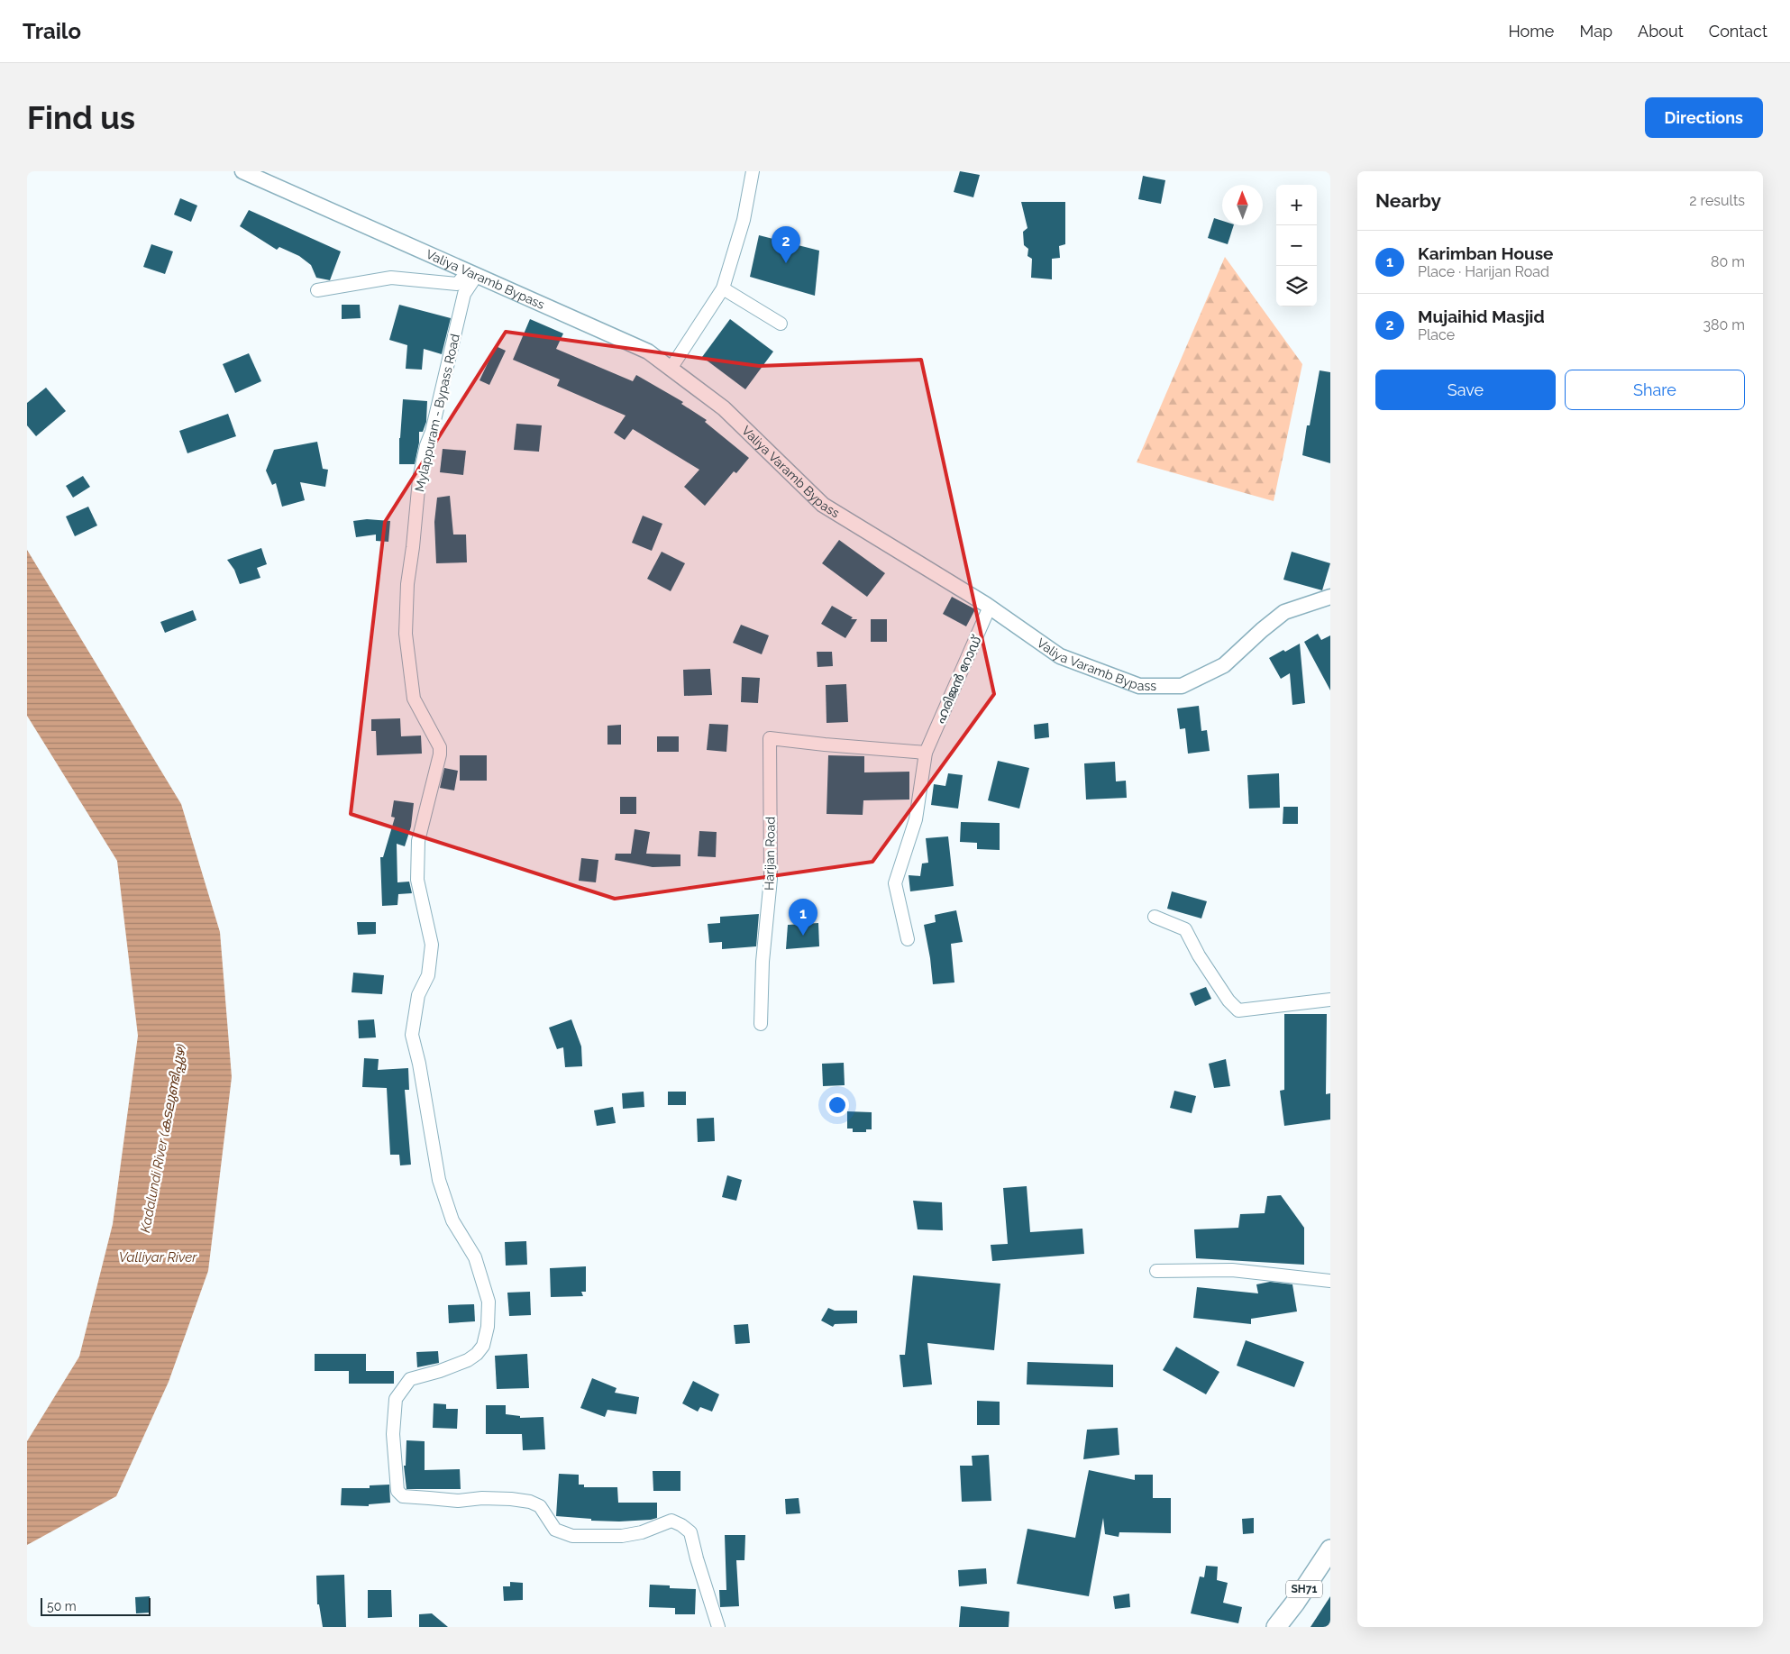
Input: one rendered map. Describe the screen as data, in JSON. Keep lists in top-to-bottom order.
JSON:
{
  "streets": {
    "main road": ["SH71"],
    "street": [
      "Valiya Varamb Bypass",
      "Mylappuram - Bypass Road",
      "ഹരിജൻ റോഡ്",
      "Harijan Road"
    ]
  },
  "crossings": [
    ["Valiya Varamb Bypass", "Mylappuram - Bypass Road"],
    ["Valiya Varamb Bypass", "ഹരിജൻ റോഡ്"],
    ["ഹരിജൻ റോഡ്", "Harijan Road"]
  ],
  "water": ["Kadalundi River (കടലുണ്ടിപ്പുഴ)", "Valliyar River"],
  "scale_bar": "50 m",
  "north": "top",
  "page": {
    "header": "Trailo",
    "nav": [
      "Home",
      "Map",
      "About",
      "Contact"
    ],
    "buttons": [
      "Directions",
      ["Save", "Share"]
    ],
    "title": "Find us",
    "heading": ["Nearby", "2 results"],
    "map_buttons": ["+", "−"],
    "pins": ["2", "1"],
    "list": [
      {
        "mark": "1",
        "name": "Karimban House",
        "note": "Place · Harijan Road",
        "value": "80 m"
      },
      {
        "mark": "2",
        "name": "Mujaihid Masjid",
        "note": "Place",
        "value": "380 m"
      }
    ],
    "scale": "50 m"
  }
}
